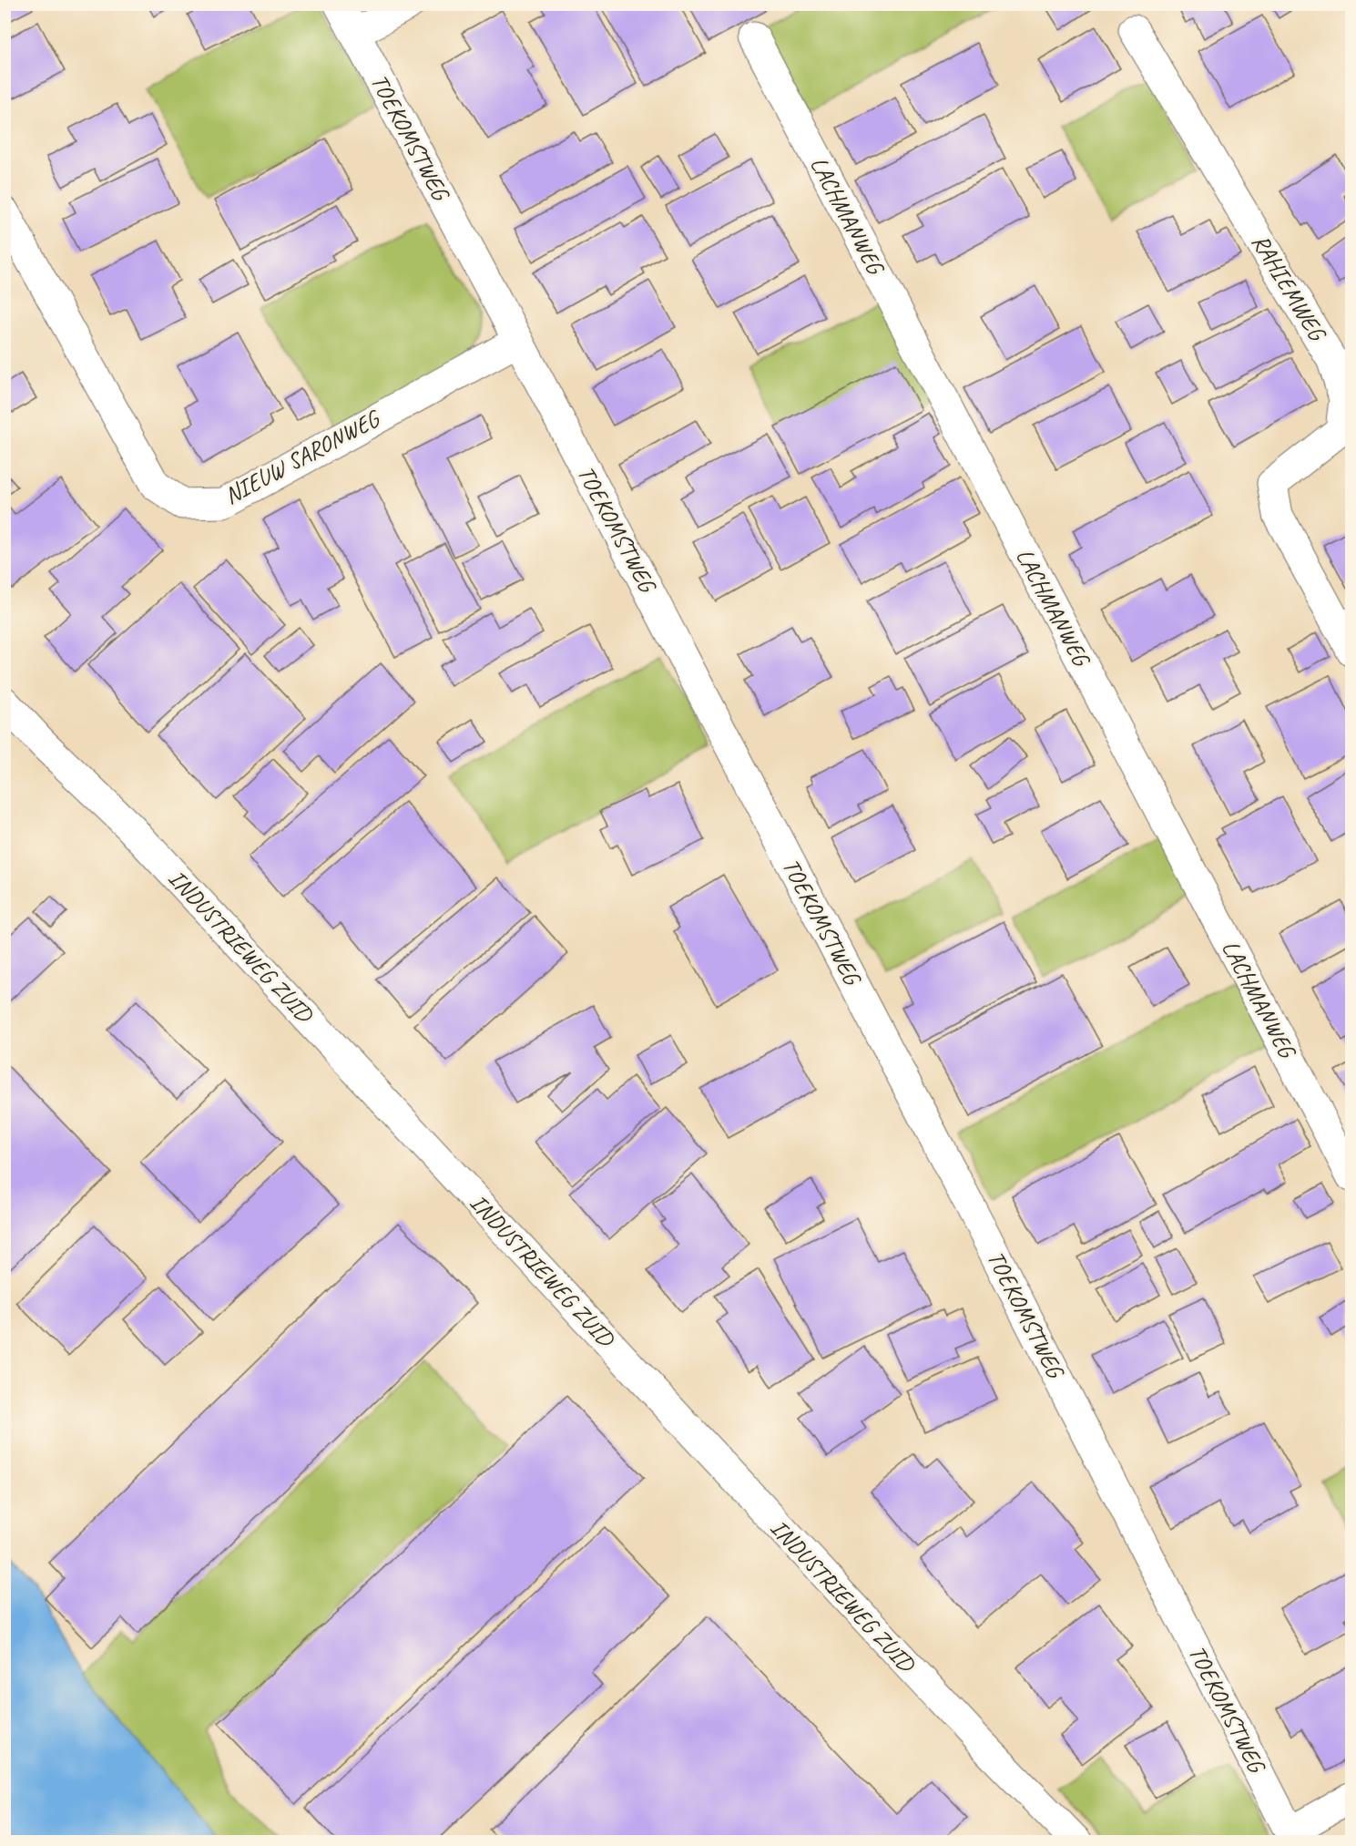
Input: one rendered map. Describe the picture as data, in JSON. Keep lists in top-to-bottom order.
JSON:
{
  "streets": {
    "street": [
      "TOEKOMSTWEG",
      "LACHMANWEG",
      "RAHIEMWEG",
      "NIEUW SARONWEG",
      "INDUSTRIEWEG ZUID"
    ]
  },
  "crossings": [
    ["TOEKOMSTWEG", "NIEUW SARONWEG"]
  ]
}
